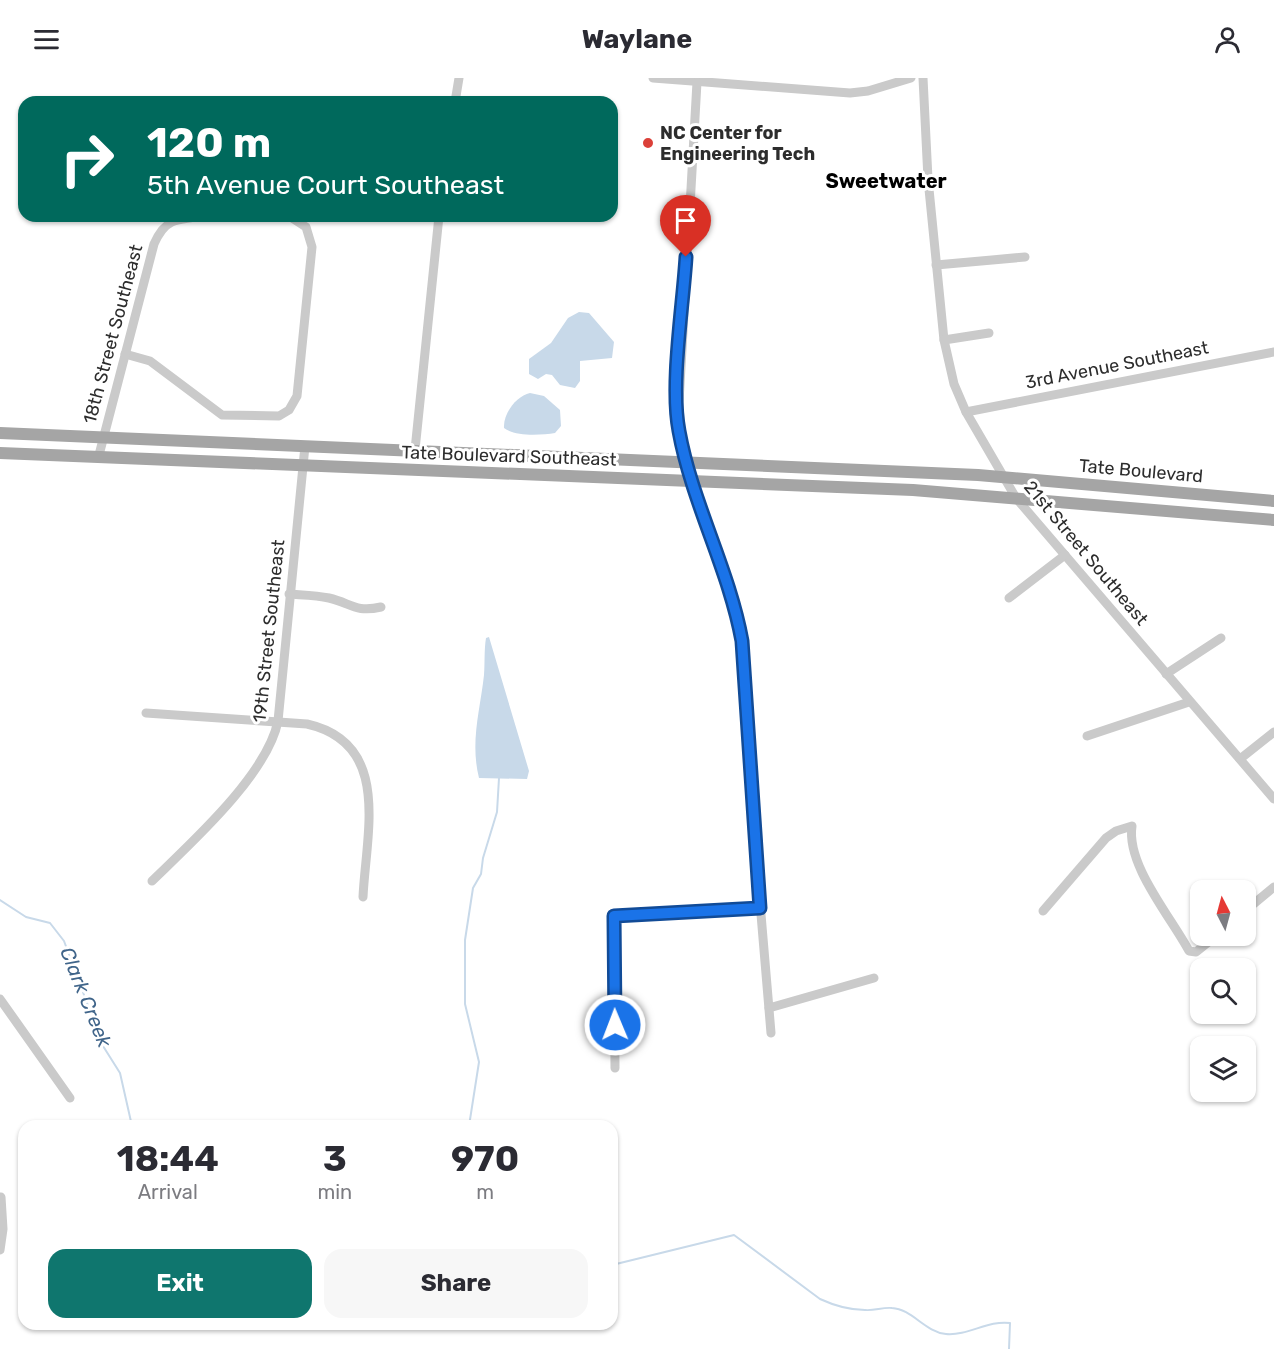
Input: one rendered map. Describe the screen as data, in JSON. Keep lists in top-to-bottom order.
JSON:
{
  "streets": {
    "main road": ["Tate Boulevard Southeast", "Tate Boulevard"],
    "street": [
      "18th Street Southeast",
      "3rd Avenue Southeast",
      "21st Street Southeast",
      "19th Street Southeast"
    ]
  },
  "crossings": [
    ["18th Street Southeast", "Tate Boulevard Southeast"],
    ["3rd Avenue Southeast", "21st Street Southeast"],
    ["Tate Boulevard Southeast", "Tate Boulevard"],
    ["Tate Boulevard Southeast", "21st Street Southeast"],
    ["Tate Boulevard Southeast", "19th Street Southeast"],
    ["Tate Boulevard", "21st Street Southeast"]
  ],
  "districts": ["Sweetwater"],
  "water": ["Clark Creek"],
  "places": ["NC Center for Engineering Tech"],
  "north": "top",
  "page": {
    "header": "Waylane",
    "turn": ["120 m", "5th Avenue Court Southeast"],
    "eta": [
      "18:44",
      "Arrival",
      "3",
      "min",
      "970",
      "m"
    ],
    "buttons": ["Exit", "Share"]
  }
}
